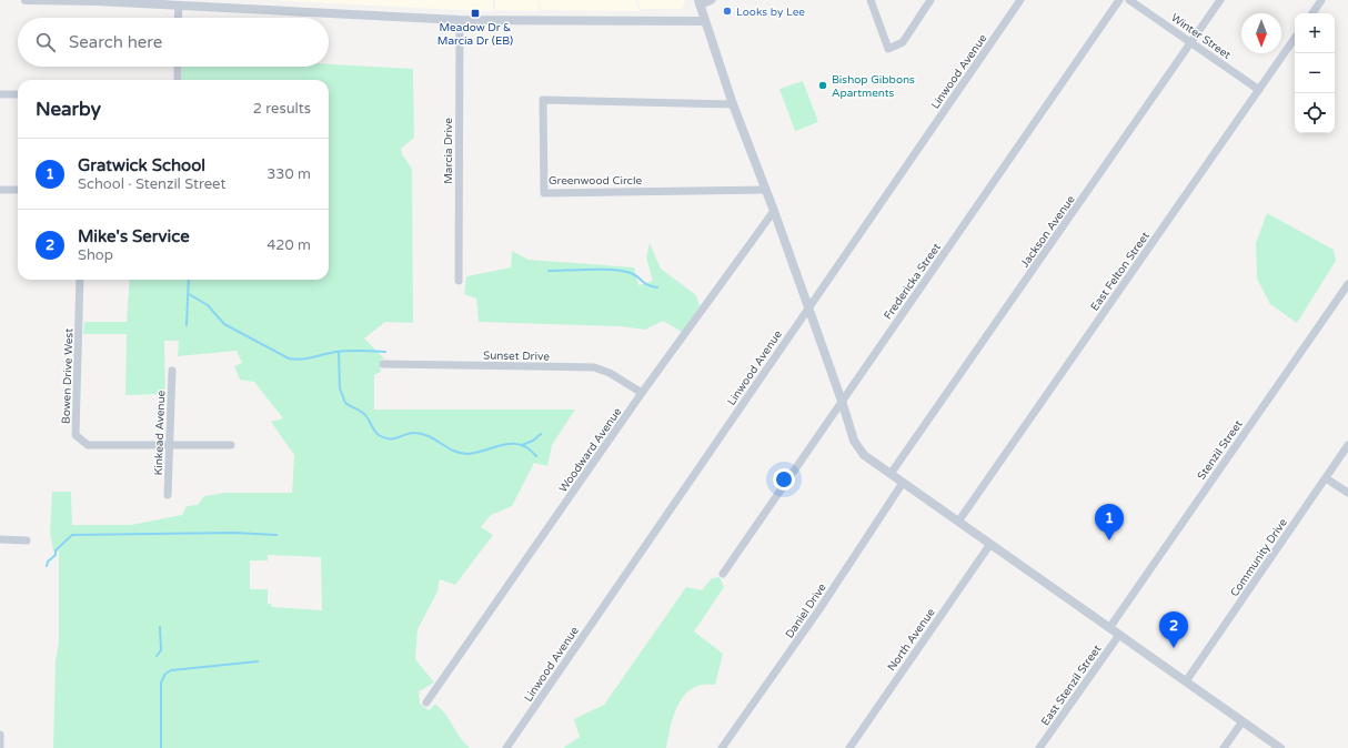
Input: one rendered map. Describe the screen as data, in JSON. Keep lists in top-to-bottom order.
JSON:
{
  "streets": {
    "street": [
      "Winter Street",
      "Linwood Avenue",
      "Marcia Drive",
      "Greenwood Circle",
      "Jackson Avenue",
      "East Felton Street",
      "Fredericka Street",
      "Sunset Drive",
      "Bowen Drive West",
      "Kinkead Avenue",
      "Woodward Avenue",
      "Stenzil Street",
      "Community Drive",
      "Daniel Drive",
      "North Avenue",
      "East Stenzil Street"
    ]
  },
  "crossings": [
    ["Winter Street", "Jackson Avenue"],
    ["Winter Street", "East Felton Street"],
    ["Sunset Drive", "Woodward Avenue"],
    ["Bowen Drive West", "Kinkead Avenue"]
  ],
  "places": {
    "other": ["Looks by Lee", "Bishop Gibbons Apartments"],
    "transit": ["Meadow Dr & Marcia Dr (EB)"]
  },
  "north": "bottom",
  "page": {
    "map_buttons": ["+", "−"],
    "search": "Search here",
    "heading": ["Nearby", "2 results"],
    "list": [
      {
        "mark": "1",
        "name": "Gratwick School",
        "note": "School · Stenzil Street",
        "value": "330 m"
      },
      {
        "mark": "2",
        "name": "Mike's Service",
        "note": "Shop",
        "value": "420 m"
      }
    ],
    "pins": ["1", "2"]
  }
}
